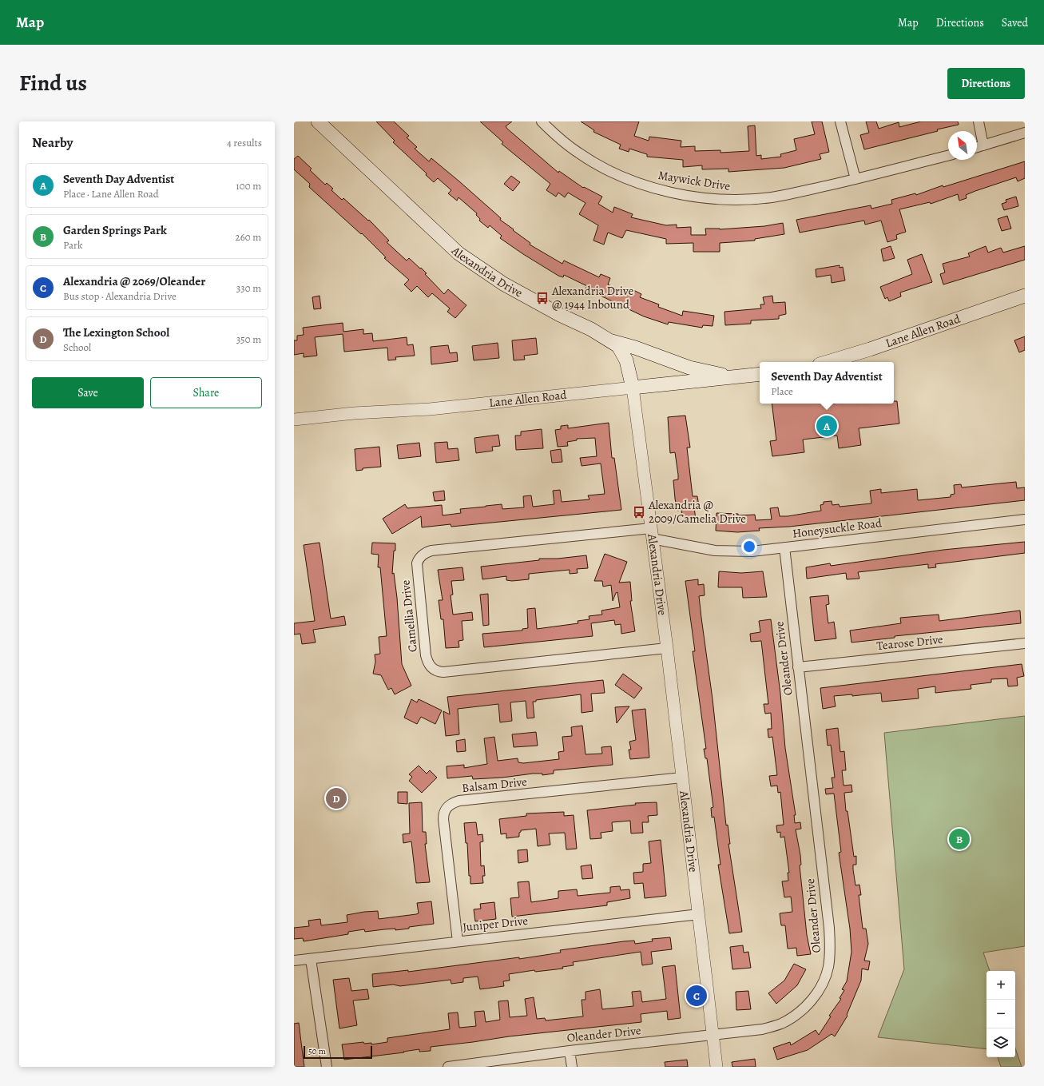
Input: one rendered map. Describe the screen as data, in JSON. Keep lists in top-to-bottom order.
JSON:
{
  "streets": {
    "main road": ["Alexandria Drive", "Lane Allen Road"],
    "street": [
      "Maywick Drive",
      "Honeysuckle Road",
      "Camellia Drive",
      "Tearose Drive",
      "Oleander Drive",
      "Balsam Drive",
      "Juniper Drive"
    ]
  },
  "crossings": [
    ["Alexandria Drive", "Lane Allen Road"],
    ["Alexandria Drive", "Honeysuckle Road"],
    ["Alexandria Drive", "Camellia Drive"],
    ["Alexandria Drive", "Oleander Drive"],
    ["Alexandria Drive", "Balsam Drive"],
    ["Alexandria Drive", "Juniper Drive"],
    ["Honeysuckle Road", "Camellia Drive"],
    ["Honeysuckle Road", "Oleander Drive"],
    ["Tearose Drive", "Oleander Drive"],
    ["Balsam Drive", "Juniper Drive"]
  ],
  "places": {
    "bus stop": ["Alexandria Drive @ 1944 Inbound", "Alexandria @ 2009/Camelia Drive"]
  },
  "scale_bar": "50 m",
  "north": "top left",
  "page": {
    "header": "Map",
    "nav": ["Map", "Directions", "Saved"],
    "title": "Find us",
    "buttons": [
      "Directions",
      ["Save", "Share"]
    ],
    "heading": ["Nearby", "4 results"],
    "list": [
      {
        "mark": "A",
        "name": "Seventh Day Adventist",
        "note": "Place · Lane Allen Road",
        "value": "100 m"
      },
      {
        "mark": "B",
        "name": "Garden Springs Park",
        "note": "Park",
        "value": "260 m"
      },
      {
        "mark": "C",
        "name": "Alexandria @ 2069/Oleander",
        "note": "Bus stop · Alexandria Drive",
        "value": "330 m"
      },
      {
        "mark": "D",
        "name": "The Lexington School",
        "note": "School",
        "value": "350 m"
      }
    ],
    "popup": ["Seventh Day Adventist", "Place"],
    "pins": [
      "A",
      "D",
      "B",
      "C"
    ],
    "map_buttons": ["+", "−"],
    "scale": "50 m"
  }
}
